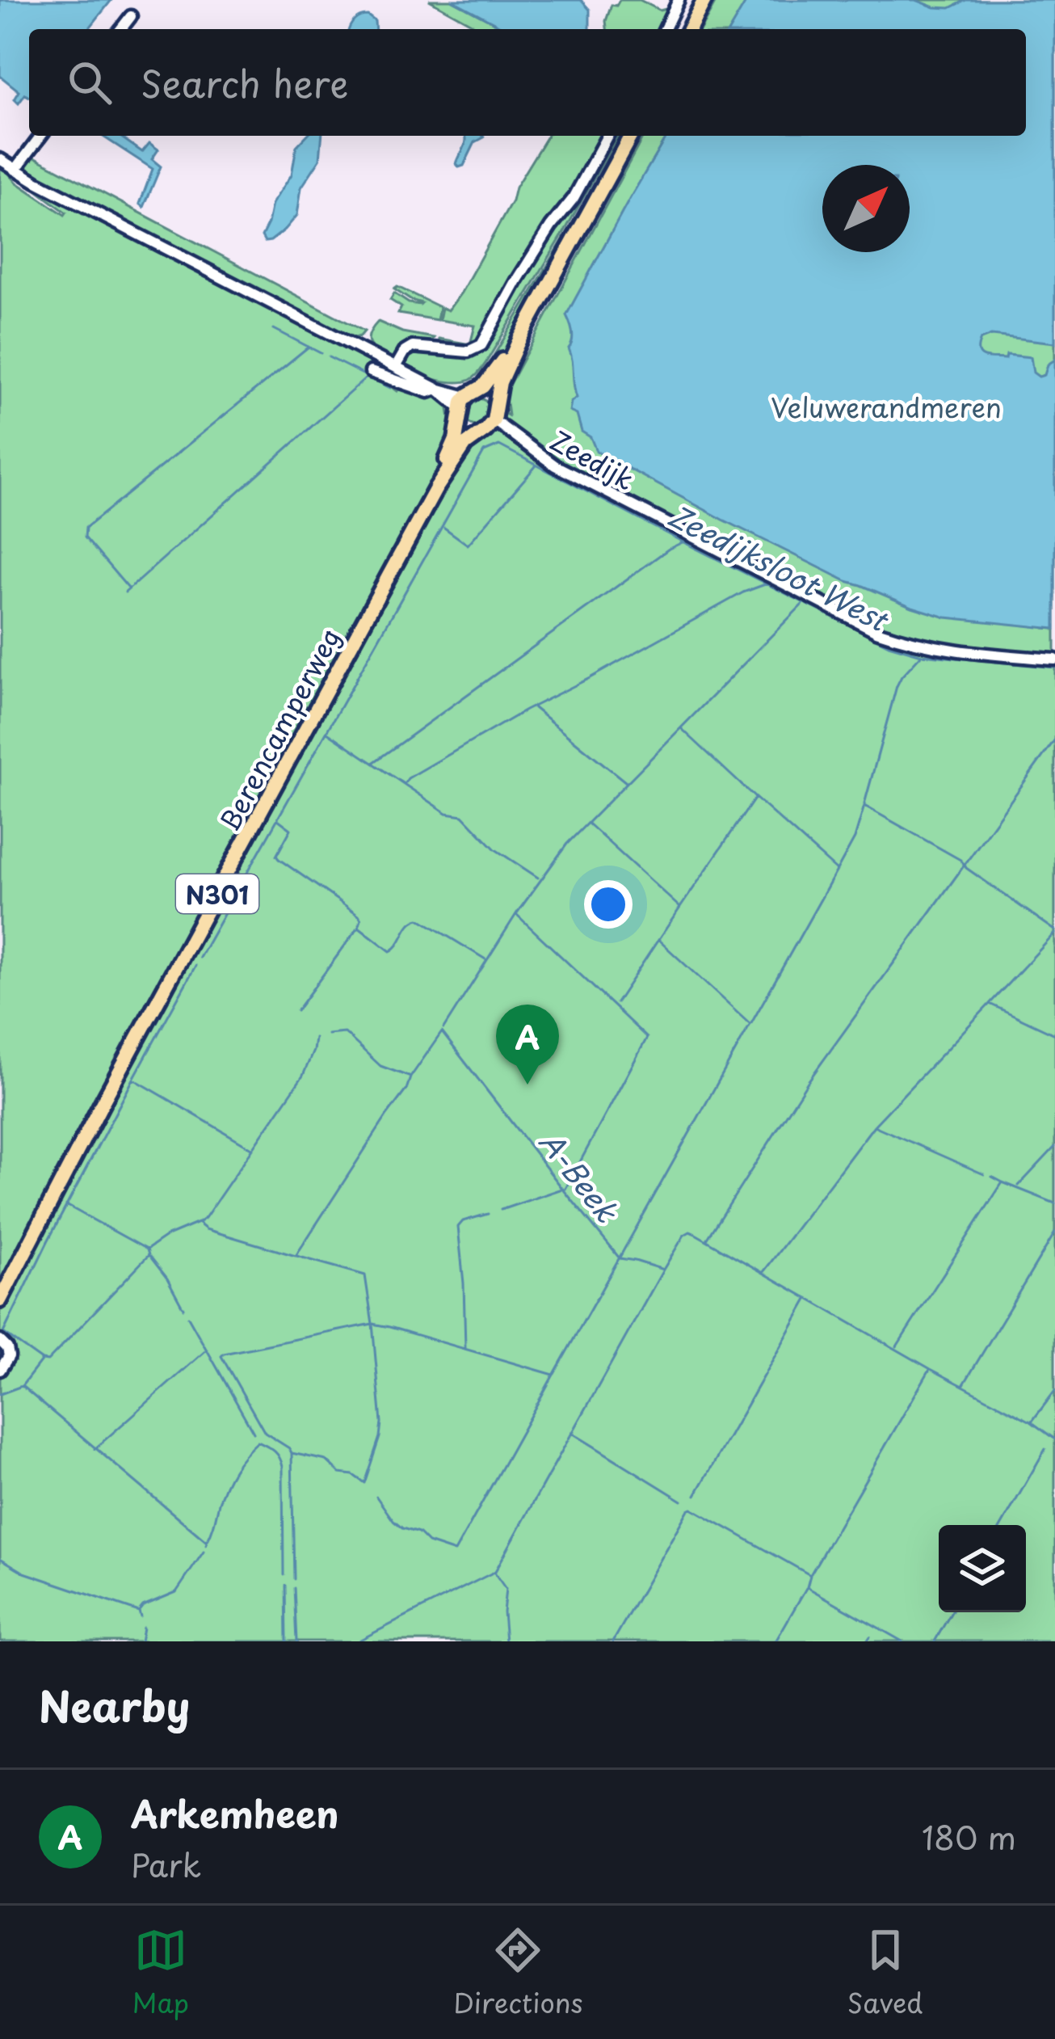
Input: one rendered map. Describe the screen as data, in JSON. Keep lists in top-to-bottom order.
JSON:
{
  "streets": {
    "main road": ["Berencamperweg", "N301"],
    "street": ["Zeedijk"]
  },
  "crossings": [
    ["Zeedijk", "Berencamperweg"]
  ],
  "water": ["Zeedijksloot West", "A-Beek"],
  "parks": ["Veluwerandmeren"],
  "north": "top right",
  "page": {
    "search": "Search here",
    "pins": "A",
    "heading": "Nearby",
    "list": [
      {
        "mark": "A",
        "name": "Arkemheen",
        "note": "Park",
        "value": "180 m"
      }
    ],
    "nav": ["Map", "Directions", "Saved"]
  }
}
